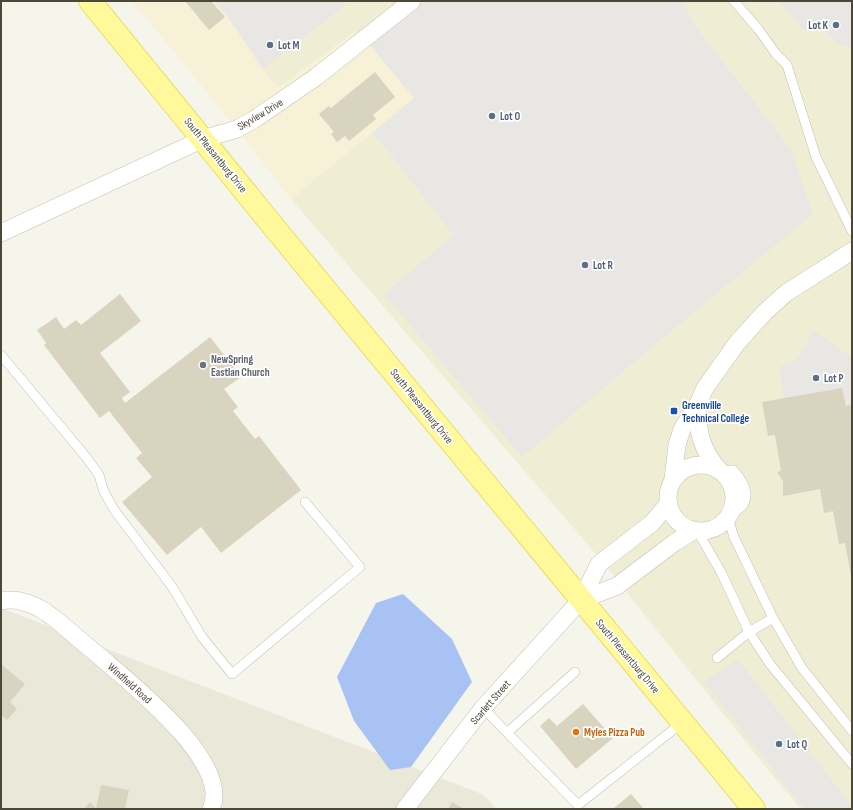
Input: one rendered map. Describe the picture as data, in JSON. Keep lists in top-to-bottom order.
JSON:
{
  "streets": {
    "main road": ["South Pleasantburg Drive"],
    "street": ["Skyview Drive", "Windfield Road", "Scarlett Street"]
  },
  "crossings": [
    ["Skyview Drive", "South Pleasantburg Drive"],
    ["South Pleasantburg Drive", "Scarlett Street"]
  ],
  "places": {
    "other": [
      "Lot K",
      "Lot M",
      "Lot O",
      "Lot R",
      "NewSpring Eastlan Church",
      "Lot P",
      "Myles Pizza Pub",
      "Lot Q"
    ],
    "transit": ["Greenville Technical College"]
  }
}
